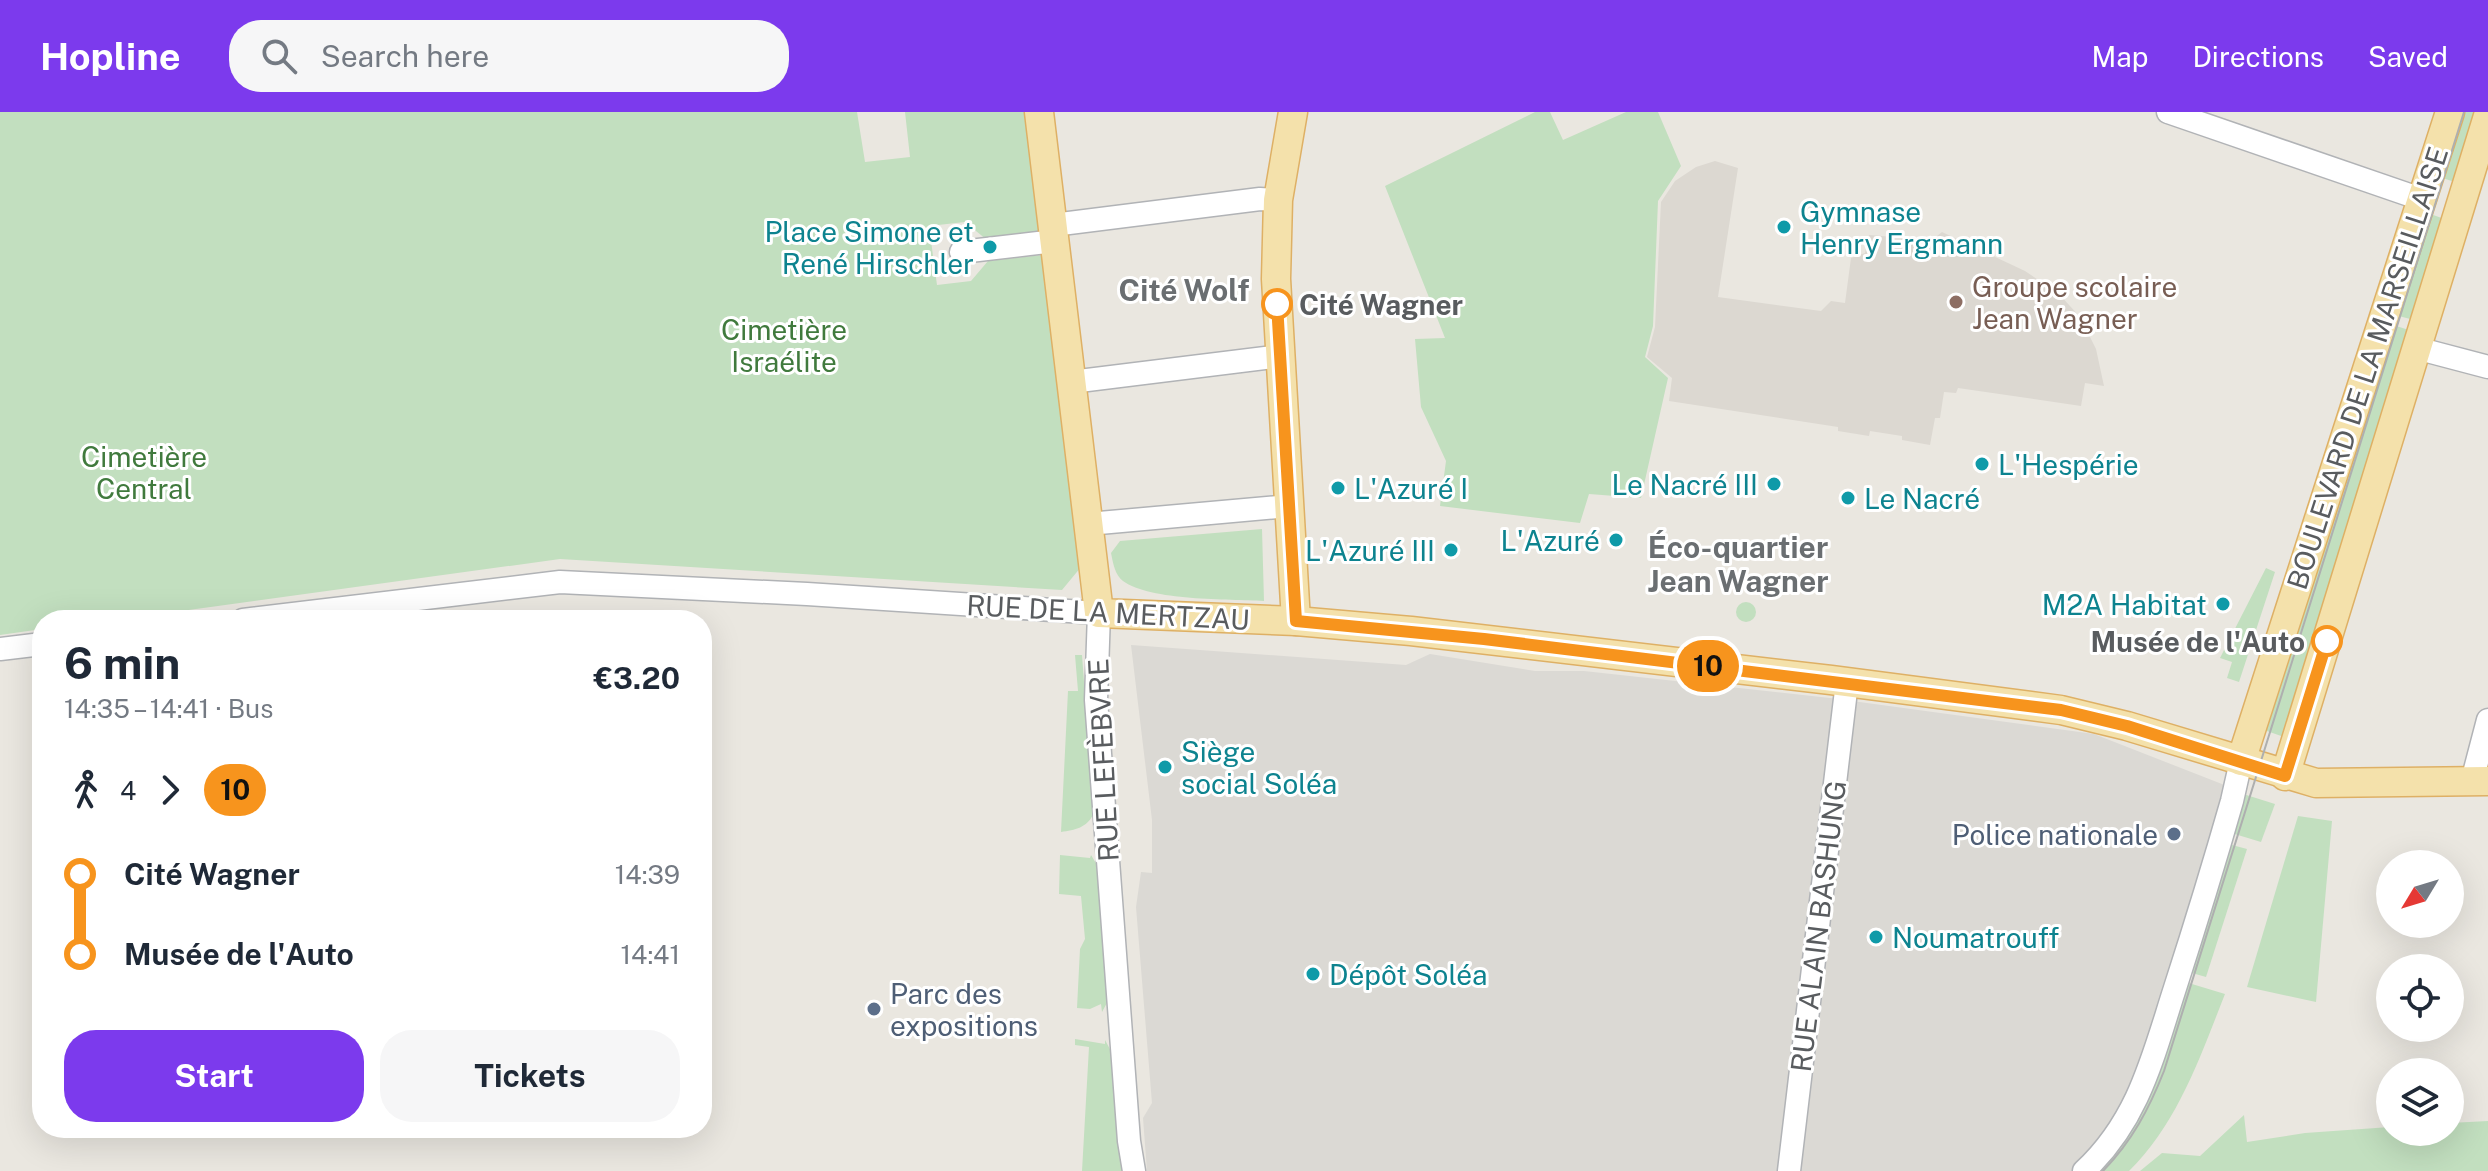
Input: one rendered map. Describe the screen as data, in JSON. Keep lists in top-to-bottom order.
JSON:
{
  "streets": {
    "main road": ["BOULEVARD DE LA MARSEILLAISE", "RUE DE LA MERTZAU", "RUE LEFÈBVRE"],
    "street": ["RUE ALAIN BASHUNG"]
  },
  "crossings": [
    ["BOULEVARD DE LA MARSEILLAISE", "RUE DE LA MERTZAU"],
    ["RUE DE LA MERTZAU", "RUE LEFÈBVRE"],
    ["RUE DE LA MERTZAU", "RUE ALAIN BASHUNG"]
  ],
  "districts": ["Cité Wolf", "Éco-quartier Jean Wagner"],
  "parks": ["Cimetière Israélite", "Cimetière Central"],
  "places": [
    "Gymnase Henry Ergmann",
    "Place Simone et René Hirschler",
    "Groupe scolaire Jean Wagner",
    "Cité Wagner",
    "L'Hespérie",
    "Le Nacré III",
    "L'Azuré I",
    "Le Nacré",
    "L'Azuré",
    "L'Azuré III",
    "M2A Habitat",
    "Musée de l'Auto",
    "Siège social Soléa",
    "Police nationale",
    "Noumatrouff",
    "Dépôt Soléa",
    "Parc des expositions"
  ],
  "lines": ["bus line 10"],
  "north": "bottom left",
  "page": {
    "header": "Hopline",
    "search": "Search here",
    "nav": ["Map", "Directions", "Saved"],
    "on_map": "10",
    "heading": ["6 min", "14:35 – 14:41 · Bus", "€3.20"],
    "legs": ["4", "10"],
    "list": [
      {
        "name": "Cité Wagner",
        "value": "14:39"
      },
      {
        "name": "Musée de l'Auto",
        "value": "14:41"
      }
    ],
    "buttons": ["Start", "Tickets"]
  }
}
